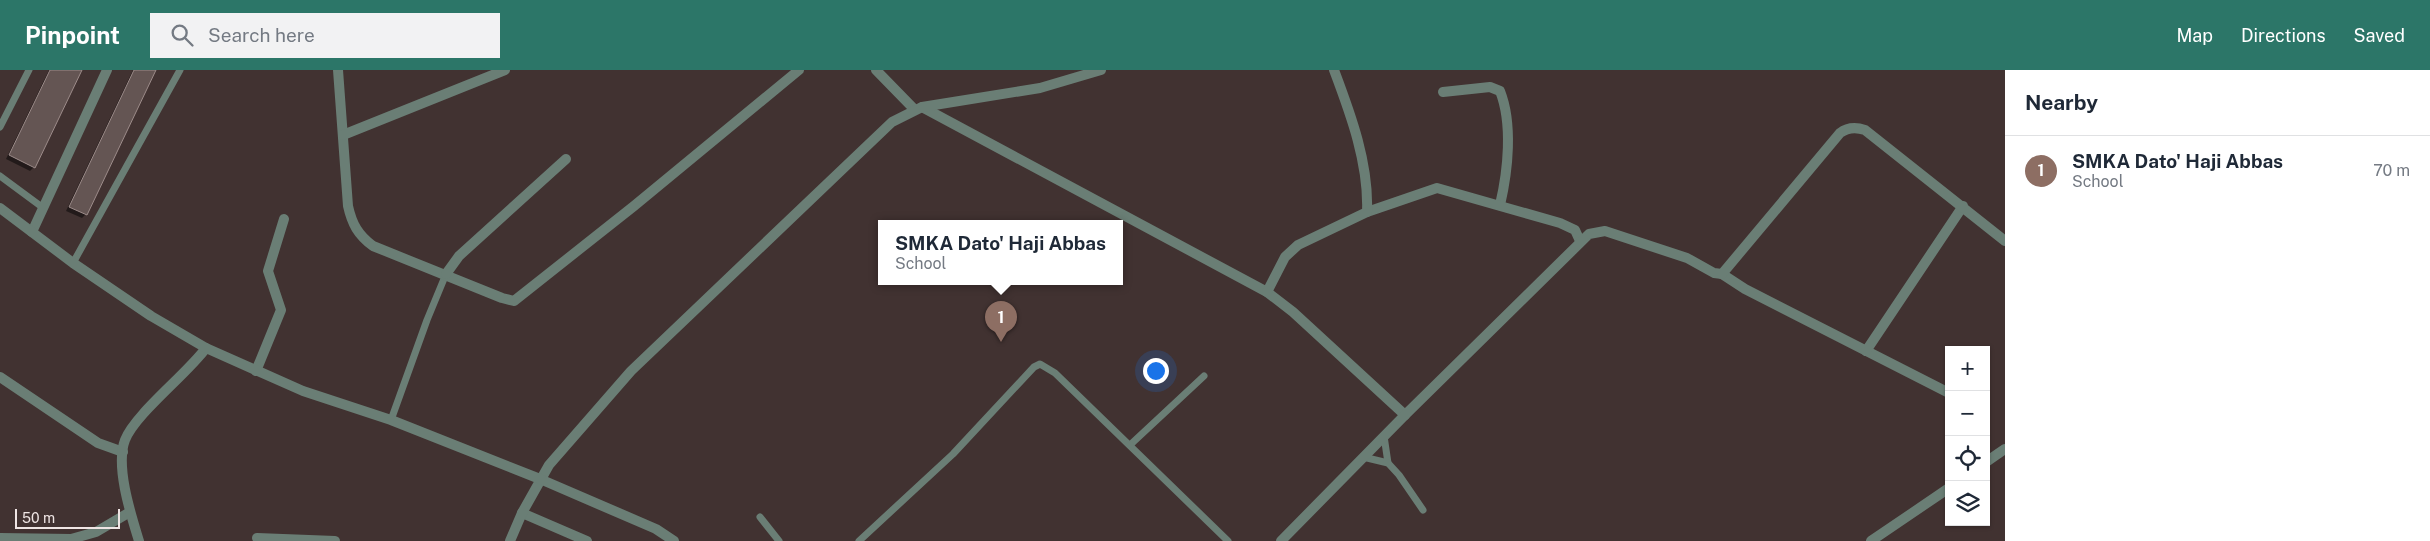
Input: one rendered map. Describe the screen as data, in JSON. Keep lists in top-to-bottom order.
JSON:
{
  "scale_bar": "50 m",
  "page": {
    "header": "Pinpoint",
    "search": "Search here",
    "nav": ["Map", "Directions", "Saved"],
    "heading": "Nearby",
    "list": [
      {
        "mark": "1",
        "name": "SMKA Dato' Haji Abbas",
        "note": "School",
        "value": "70 m"
      }
    ],
    "popup": ["SMKA Dato' Haji Abbas", "School"],
    "pins": "1",
    "map_buttons": ["+", "−"],
    "scale": "50 m"
  }
}
